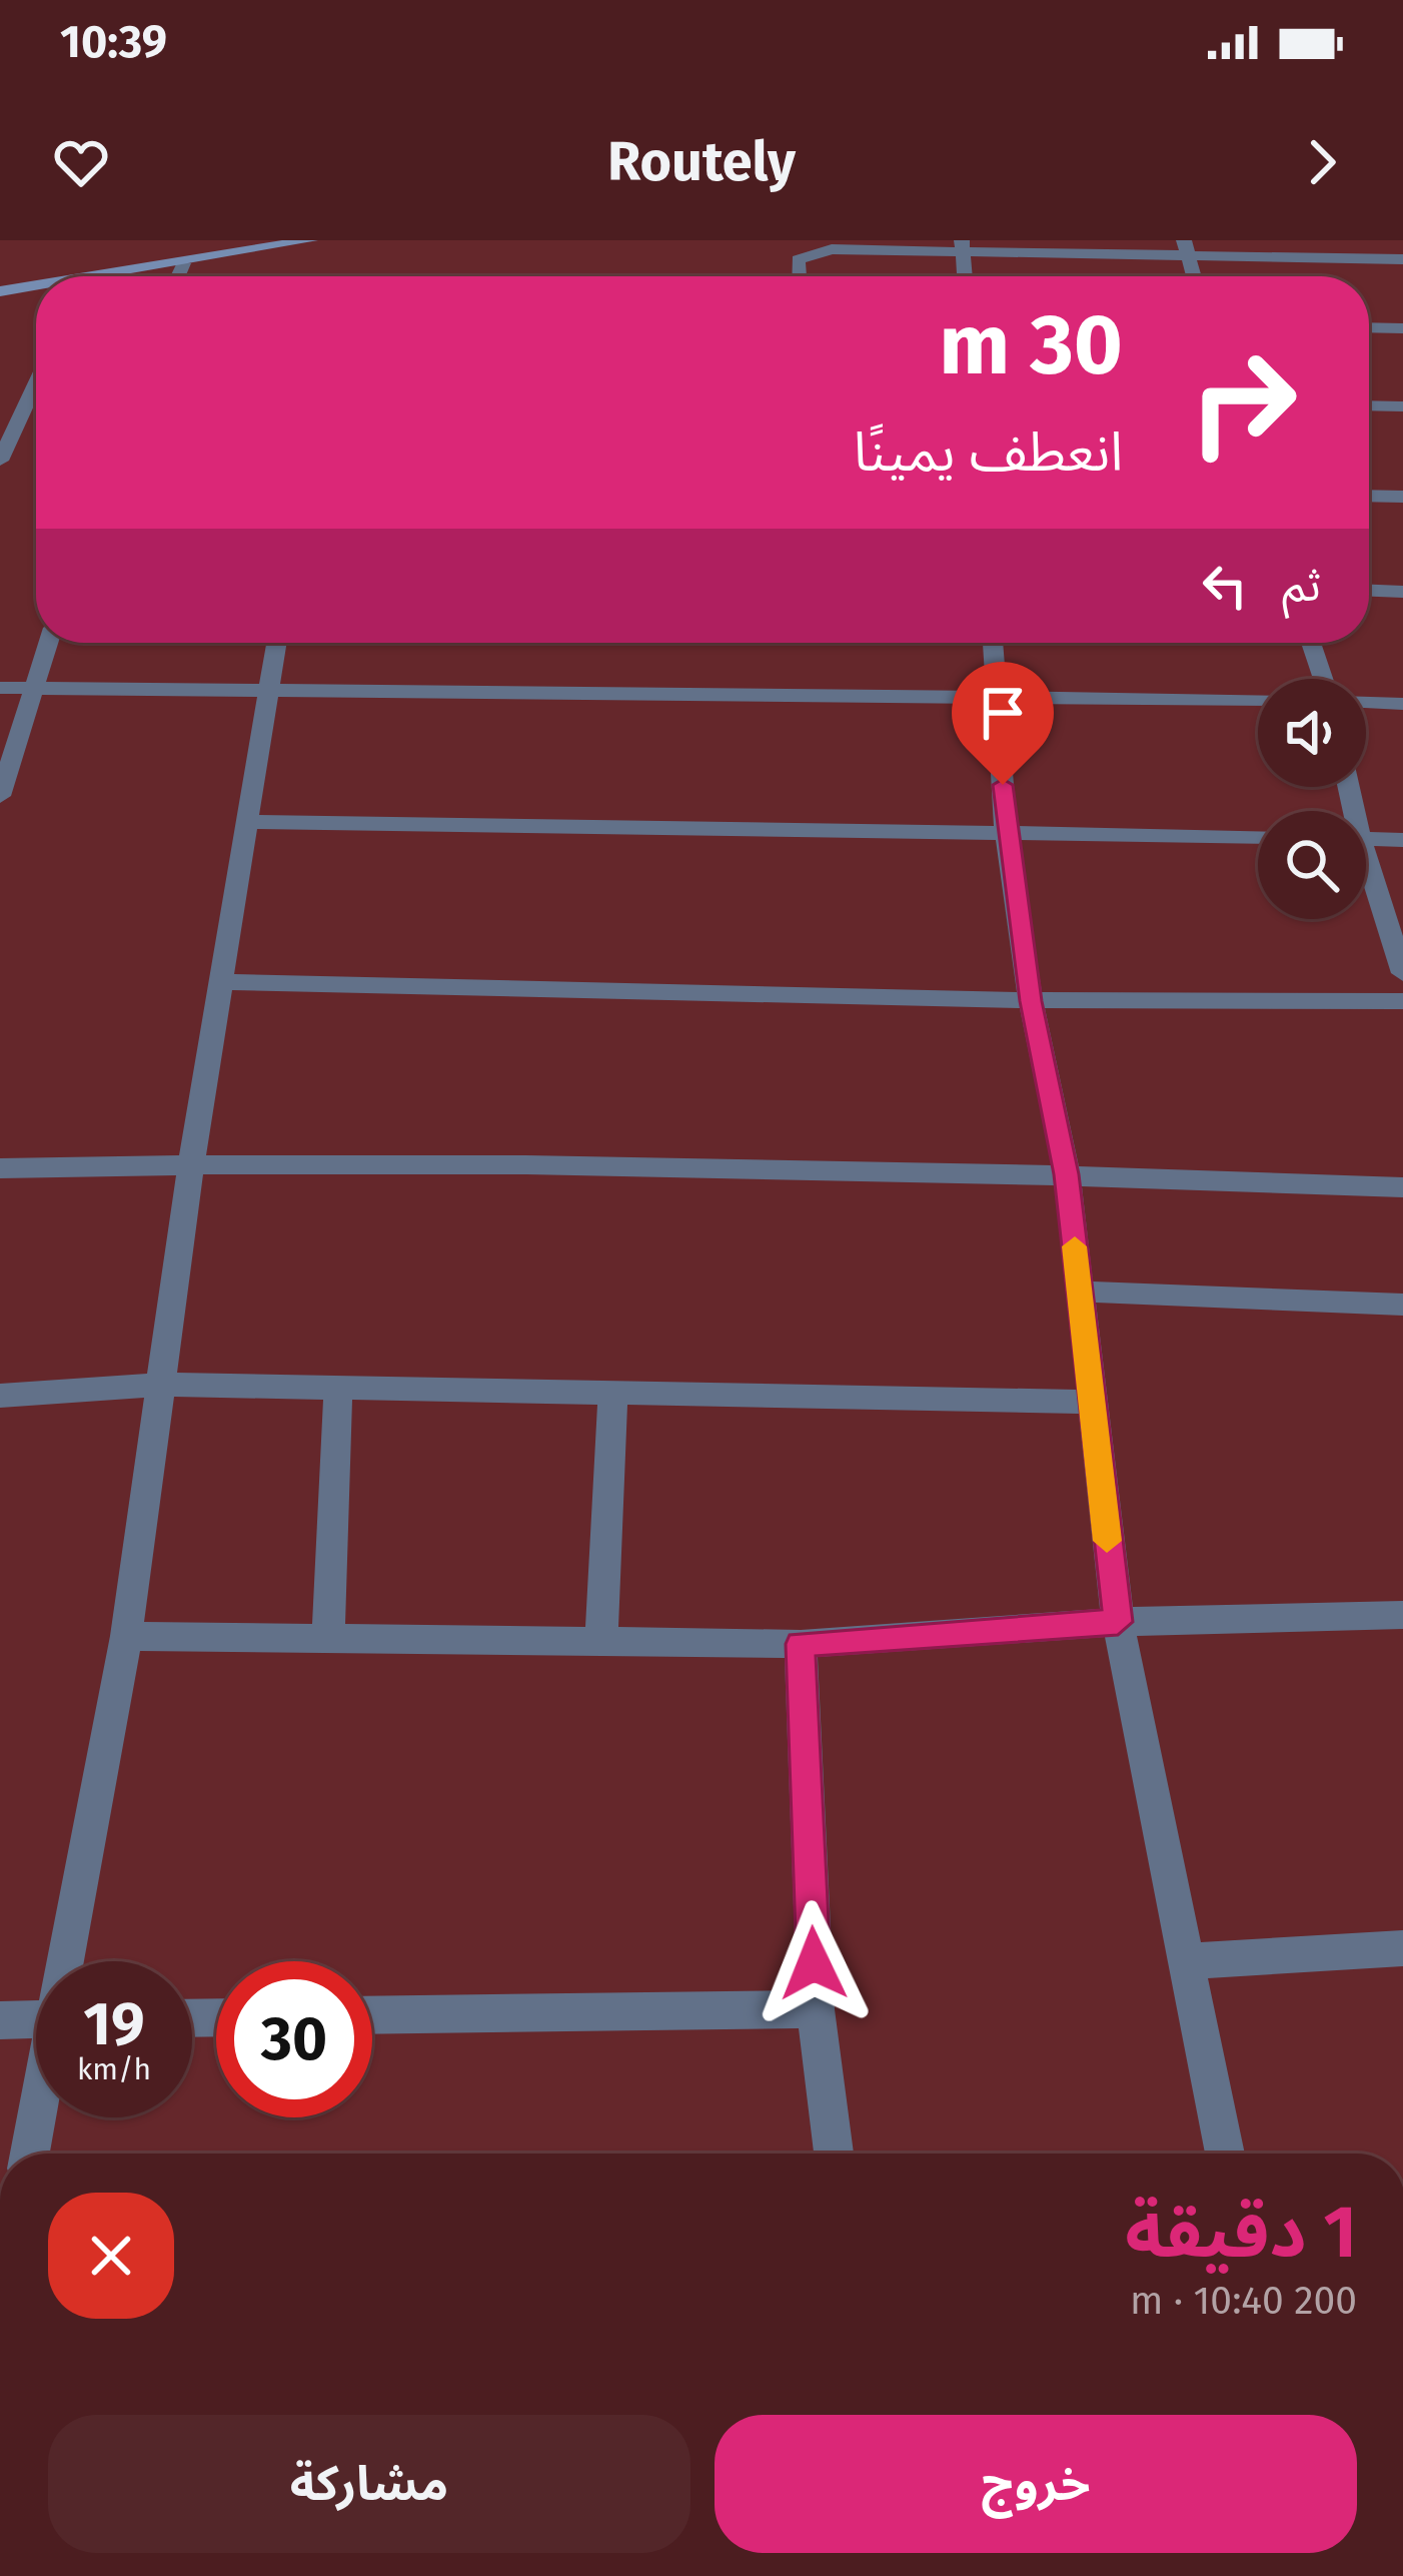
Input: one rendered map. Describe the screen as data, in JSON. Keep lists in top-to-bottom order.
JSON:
{
  "page": {
    "status": "10:39",
    "header": "Routely",
    "turn": ["30 m", "انعطف يمينًا"],
    "then": "ثم",
    "speed": "19 km/h",
    "limit": "30",
    "heading": ["1 دقيقة", "200 m · 10:40"],
    "buttons": ["خروج", "مشاركة"]
  }
}
